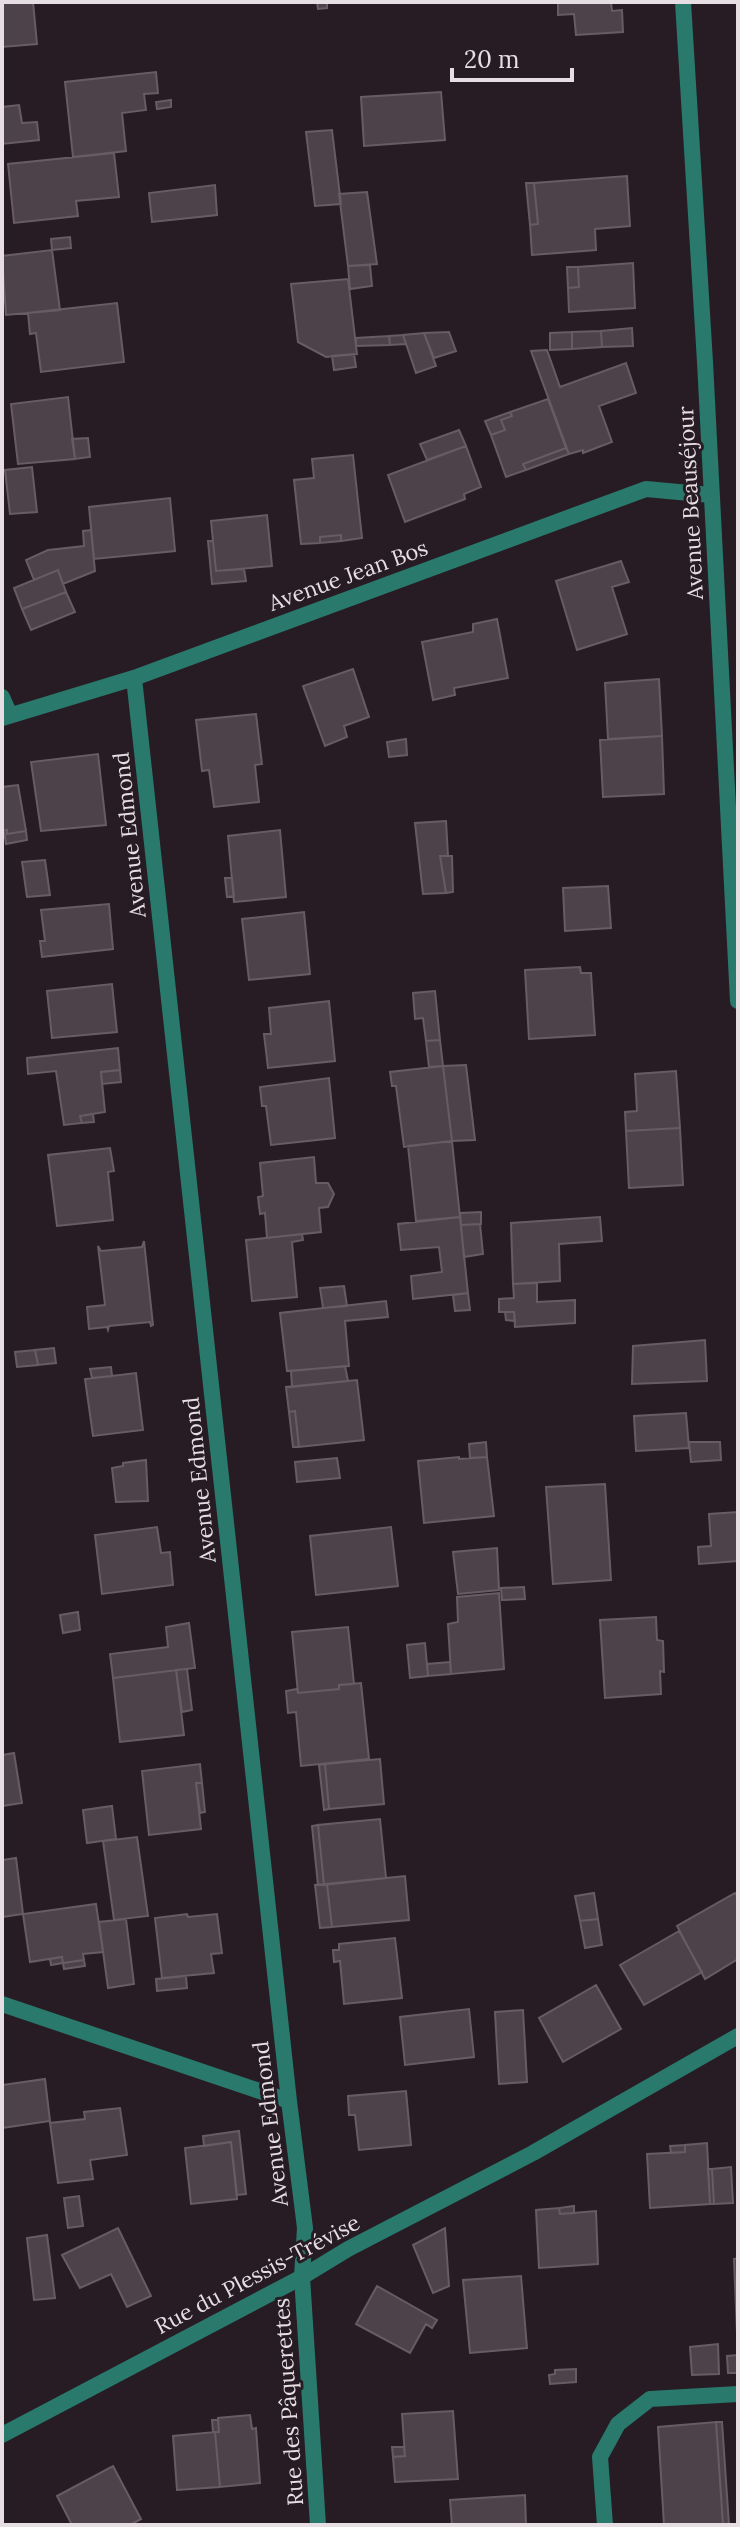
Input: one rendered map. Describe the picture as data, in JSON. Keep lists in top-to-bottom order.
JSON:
{
  "streets": {
    "street": [
      "Avenue Beauséjour",
      "Avenue Jean Bos",
      "Avenue Edmond",
      "Rue du Plessis-Trévise",
      "Rue des Pâquerettes"
    ]
  },
  "crossings": [
    ["Avenue Beauséjour", "Avenue Jean Bos"],
    ["Avenue Jean Bos", "Avenue Edmond"],
    ["Avenue Edmond", "Rue du Plessis-Trévise"],
    ["Avenue Edmond", "Rue des Pâquerettes"],
    ["Rue du Plessis-Trévise", "Rue des Pâquerettes"]
  ],
  "scale_bar": "20 m"
}
